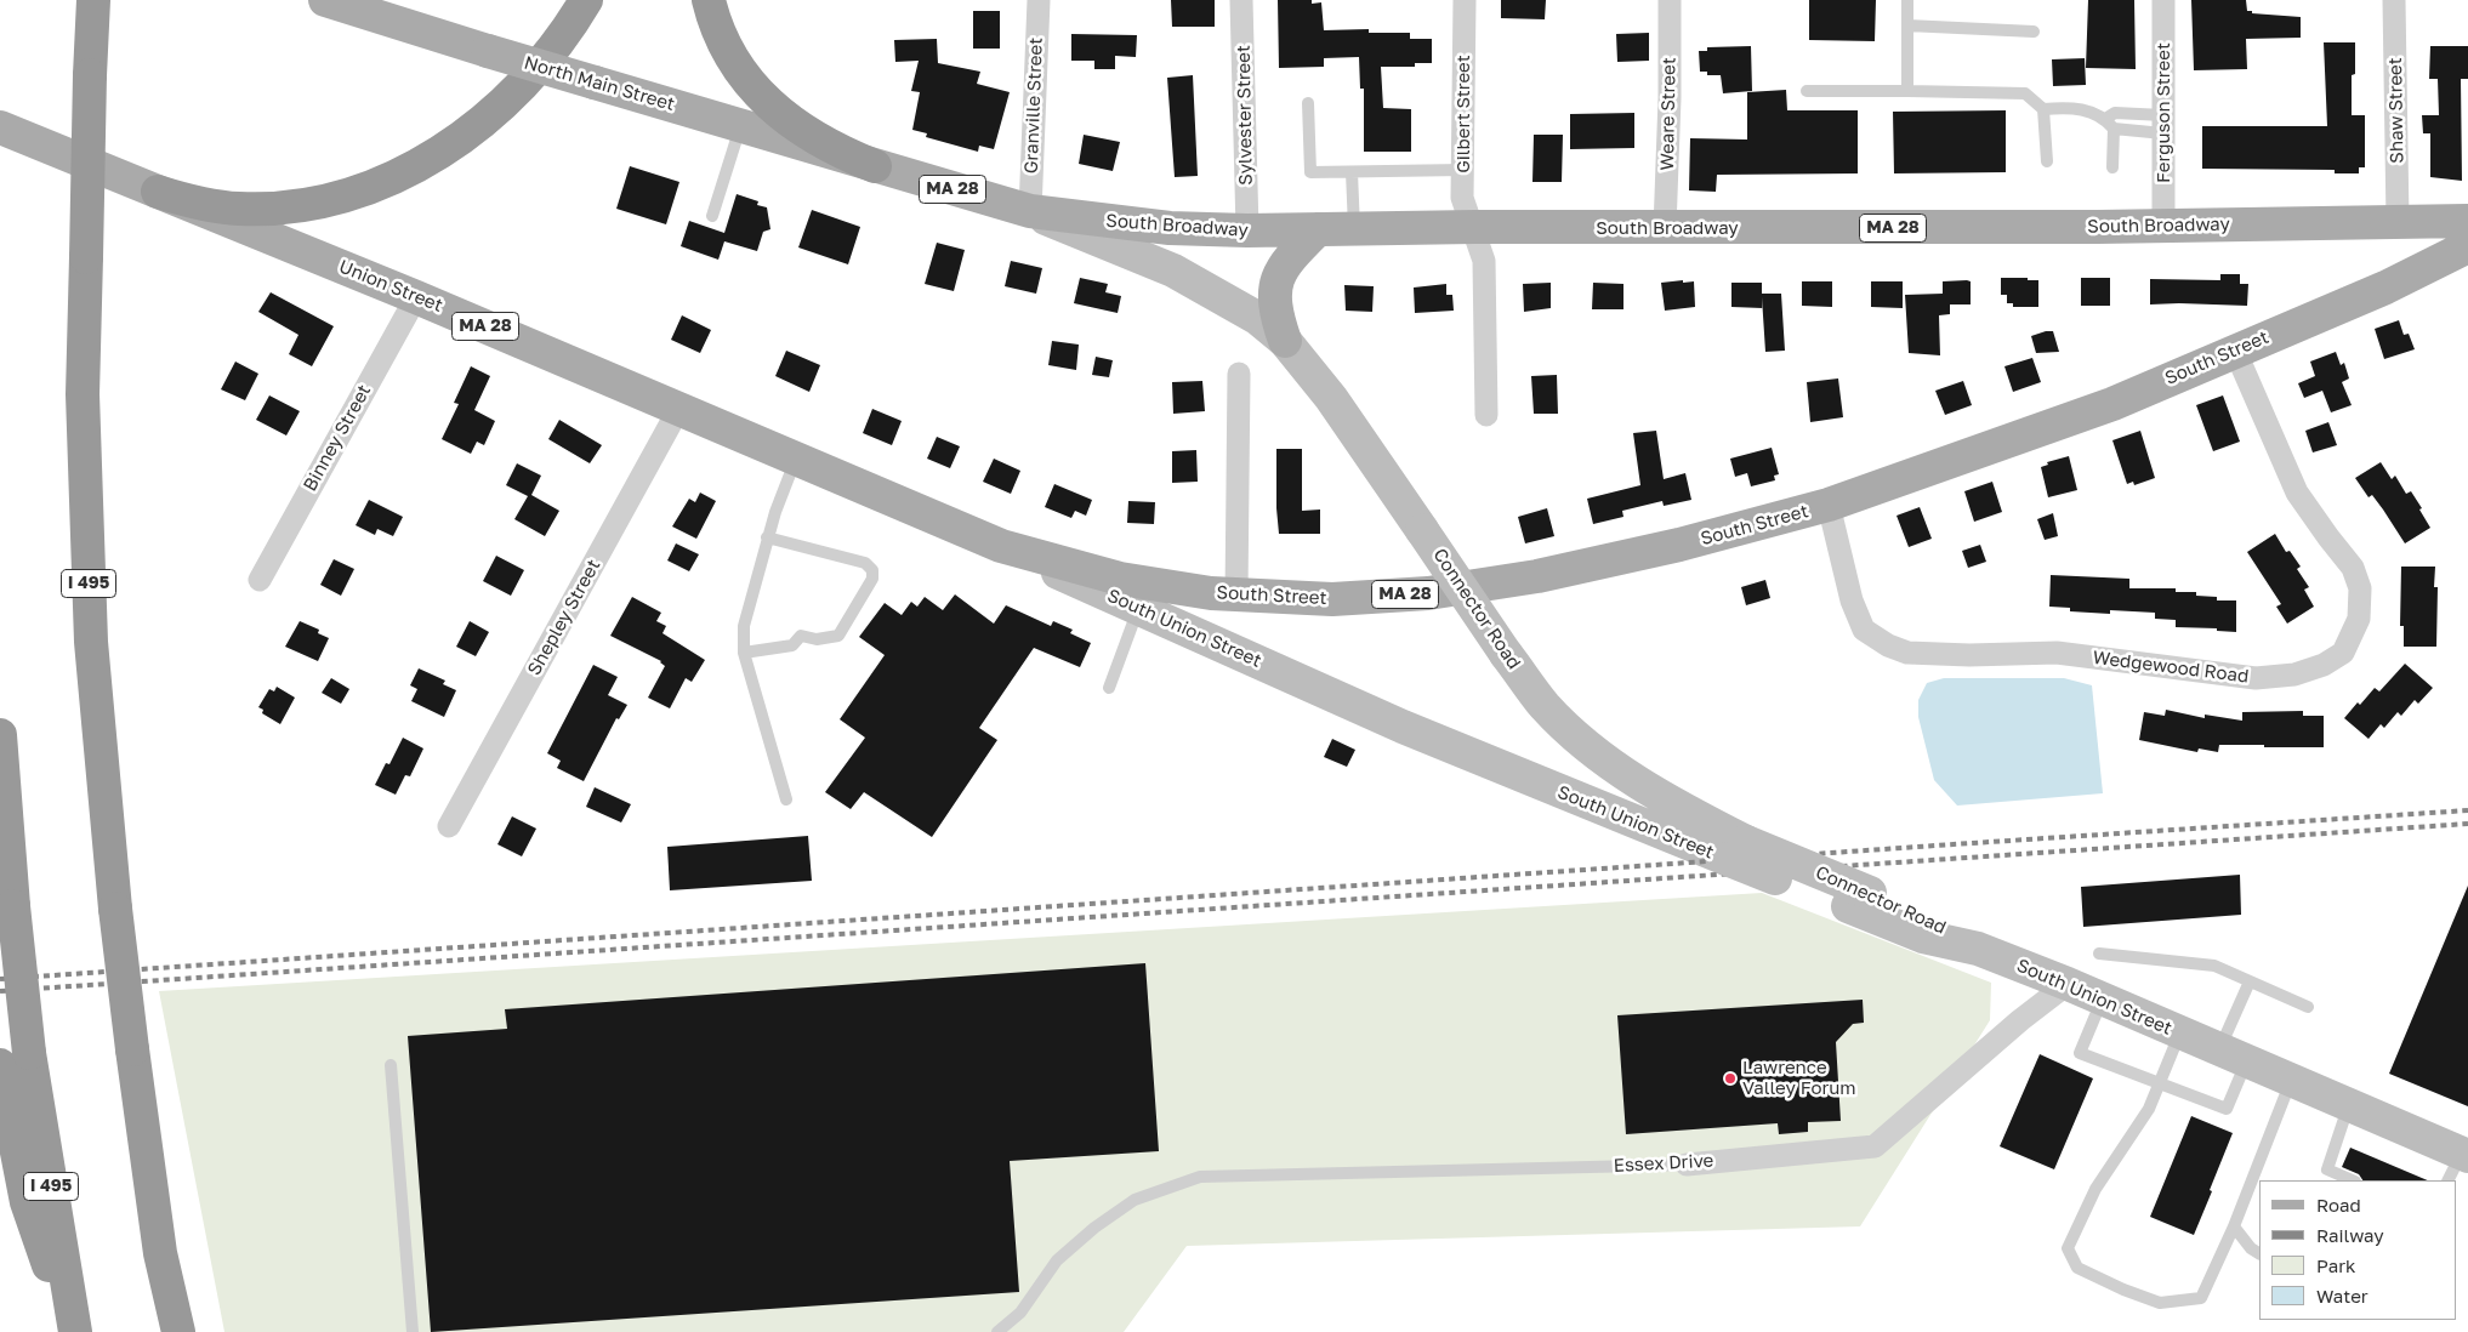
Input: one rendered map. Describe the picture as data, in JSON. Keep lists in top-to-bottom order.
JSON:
{
  "streets": {
    "highway": ["I 495"],
    "main road": [
      "North Main Street",
      "MA 28",
      "South Broadway",
      "Union Street",
      "South Street",
      "Connector Road",
      "South Union Street"
    ],
    "street": [
      "Granville Street",
      "Shaw Street",
      "Ferguson Street",
      "Gilbert Street",
      "Weare Street",
      "Sylvester Street",
      "Binney Street",
      "Shepley Street",
      "Wedgewood Road",
      "Essex Drive"
    ]
  },
  "crossings": [
    ["North Main Street", "South Broadway"],
    ["Granville Street", "South Broadway"],
    ["Granville Street", "Connector Road"],
    ["Shaw Street", "South Broadway"],
    ["Ferguson Street", "South Broadway"],
    ["Gilbert Street", "South Broadway"],
    ["Weare Street", "South Broadway"],
    ["Sylvester Street", "South Broadway"],
    ["South Broadway", "Connector Road"],
    ["Union Street", "Binney Street"],
    ["Union Street", "Shepley Street"],
    ["Union Street", "South Union Street"],
    ["South Street", "South Union Street"],
    ["South Street", "Wedgewood Road"],
    ["Connector Road", "South Union Street"],
    ["South Union Street", "Essex Drive"]
  ],
  "places": ["Lawrence Valley Forum"],
  "legend": [
    "Road",
    "Railway",
    "Park",
    "Water"
  ]
}
